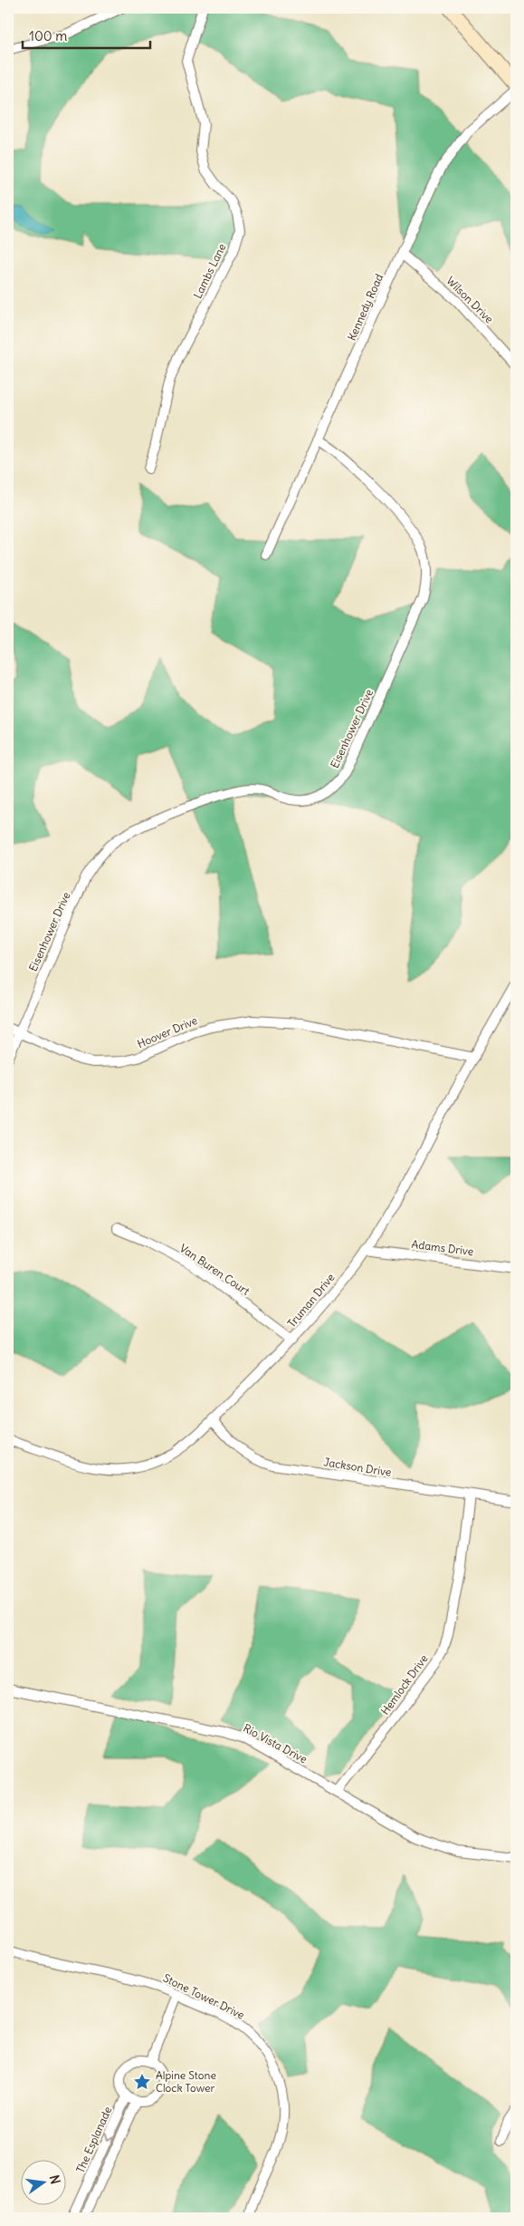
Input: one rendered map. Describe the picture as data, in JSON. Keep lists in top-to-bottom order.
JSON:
{
  "streets": {
    "street": [
      "Lambs Lane",
      "Wilson Drive",
      "Kennedy Road",
      "Eisenhower Drive",
      "Hoover Drive",
      "Adams Drive",
      "Van Buren Court",
      "Truman Drive",
      "Jackson Drive",
      "Hemlock Drive",
      "Rio Vista Drive",
      "Stone Tower Drive",
      "The Esplanade"
    ]
  },
  "crossings": [
    ["Wilson Drive", "Kennedy Road"],
    ["Kennedy Road", "Eisenhower Drive"],
    ["Eisenhower Drive", "Hoover Drive"],
    ["Hoover Drive", "Truman Drive"],
    ["Adams Drive", "Truman Drive"],
    ["Van Buren Court", "Truman Drive"],
    ["Truman Drive", "Jackson Drive"],
    ["Jackson Drive", "Hemlock Drive"],
    ["Hemlock Drive", "Rio Vista Drive"]
  ],
  "places": {
    "place": ["Alpine Stone Clock Tower"]
  },
  "scale_bar": "100 m",
  "north": "right"
}
